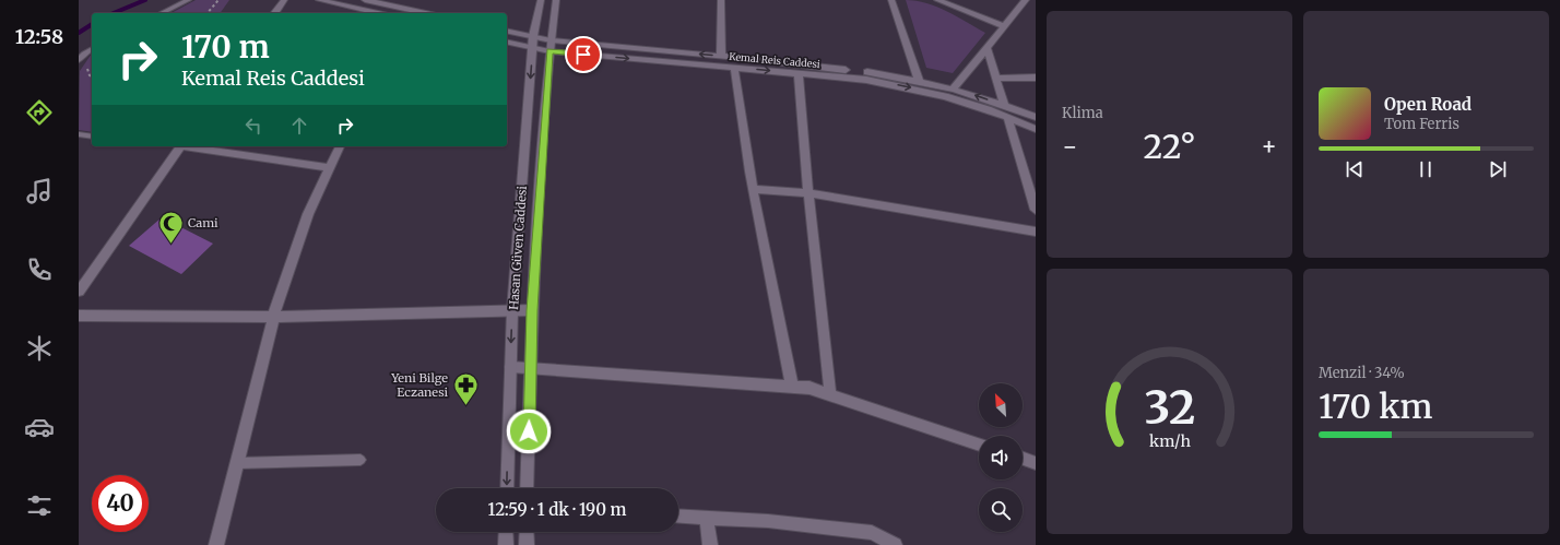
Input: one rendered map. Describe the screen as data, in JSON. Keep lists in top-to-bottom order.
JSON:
{
  "streets": {
    "street": ["Kemal Reis Caddesi", "Hasan Güven Caddesi"]
  },
  "crossings": [
    ["Kemal Reis Caddesi", "Hasan Güven Caddesi"]
  ],
  "places": {
    "mosque": ["Cami"],
    "pharmacy": ["Yeni Bilge Eczanesi"]
  },
  "north": "top left",
  "page": {
    "tabs": "12:58",
    "tile": [
      "Klima",
      ["Menzil · 34%", "170 km"]
    ],
    "turn": ["170 m", "Kemal Reis Caddesi"],
    "song": ["Open Road", "Tom Ferris"],
    "heat": ["−", "22°", "+"],
    "limit": "40",
    "trip": "12:59 · 1 dk · 190 m",
    "gauge": ["32", "km/h"]
  }
}
